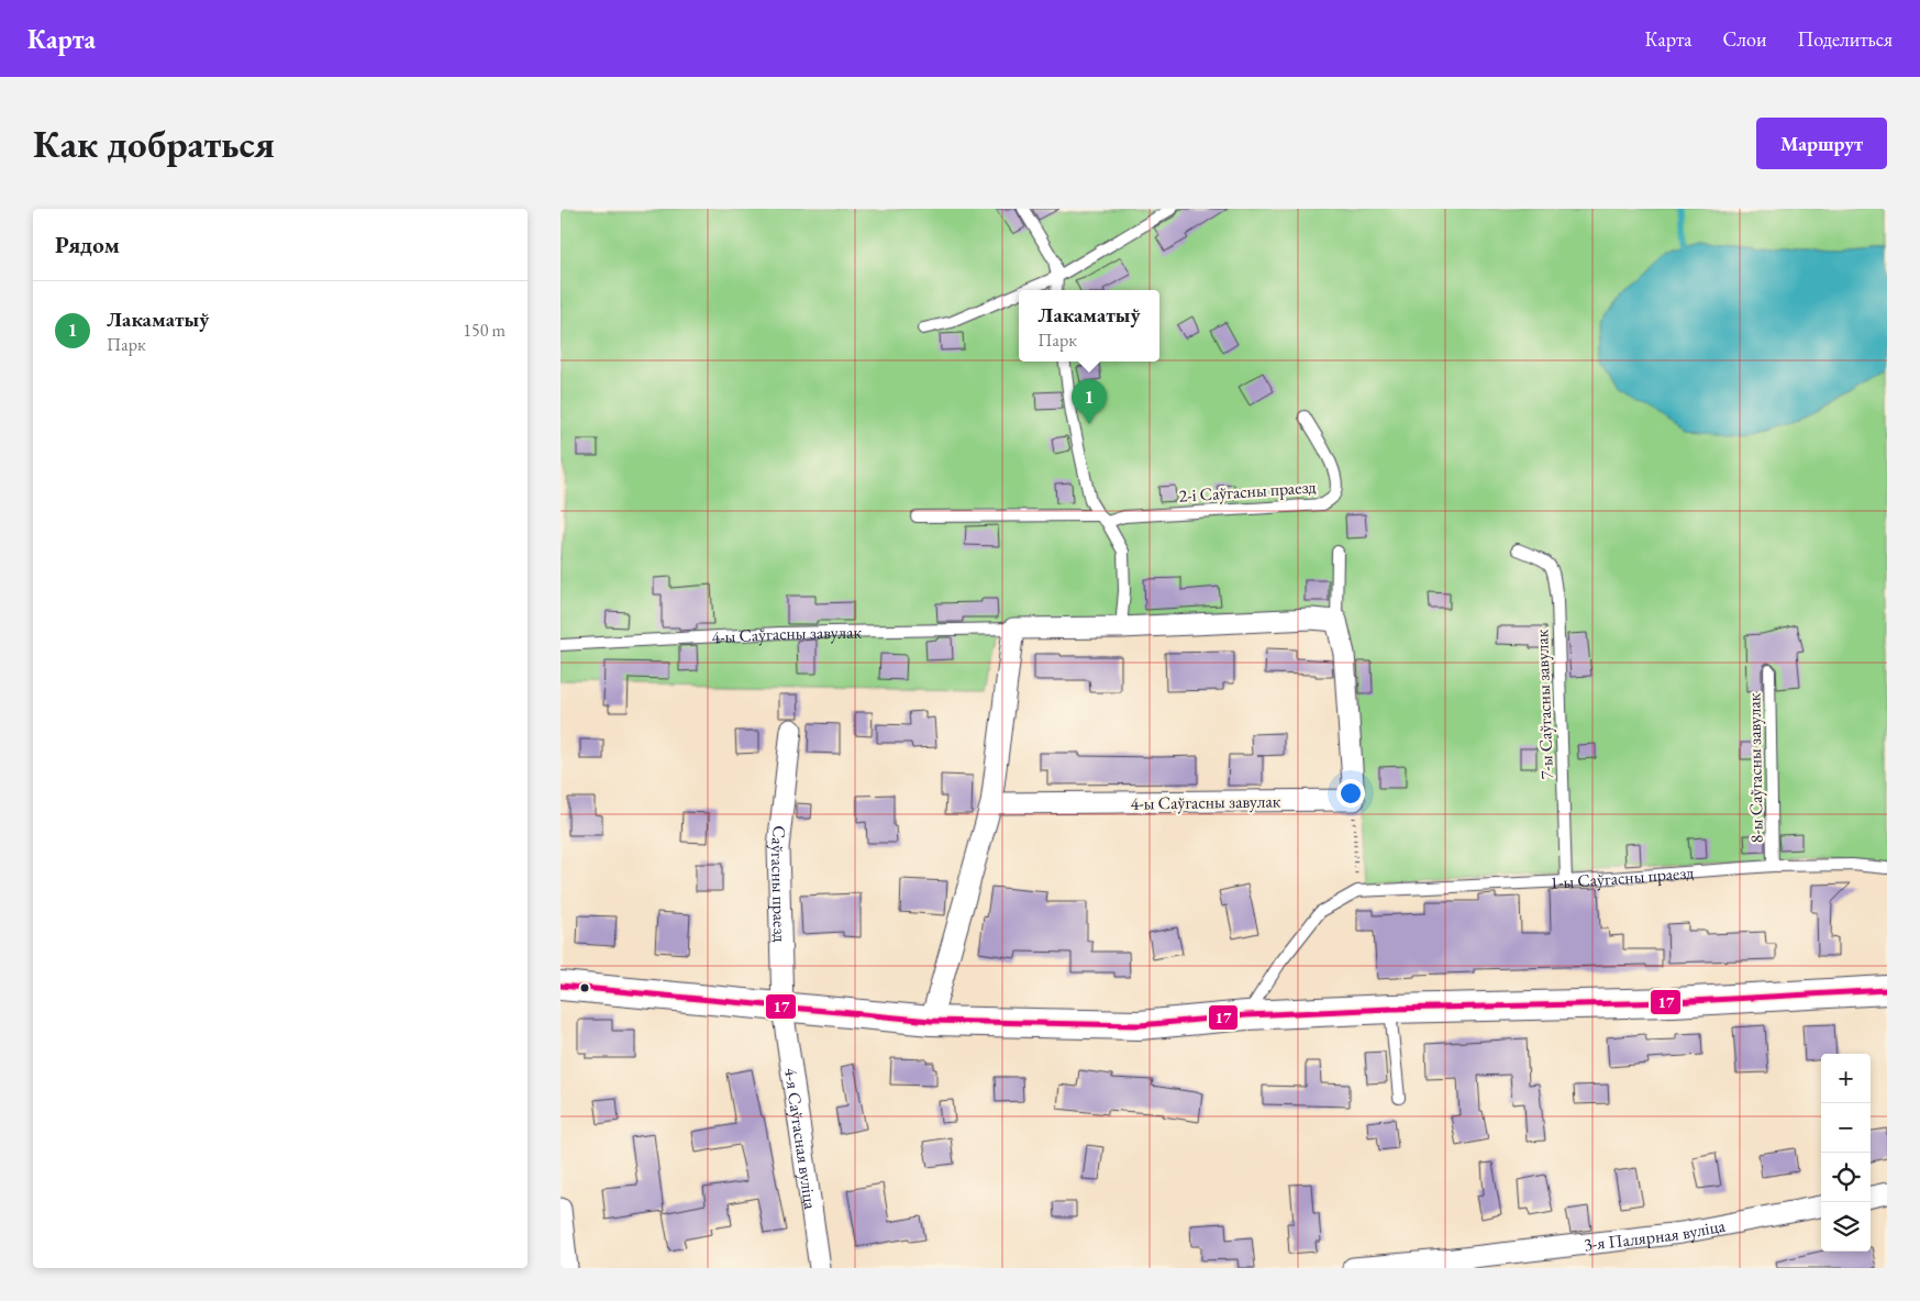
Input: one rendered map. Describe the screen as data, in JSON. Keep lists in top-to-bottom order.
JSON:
{
  "streets": {
    "street": [
      "4-ы Саўгасны завулак",
      "Саўгасны праезд",
      "4-я Саўгасная вуліца",
      "3-я Палярная вуліца"
    ],
    "lane": [
      "2-і Саўгасны праезд",
      "7-ы Саўгасны завулак",
      "8-ы Саўгасны завулак",
      "1-ы Саўгасны праезд"
    ]
  },
  "crossings": [
    ["7-ы Саўгасны завулак", "1-ы Саўгасны праезд"],
    ["8-ы Саўгасны завулак", "1-ы Саўгасны праезд"],
    ["Саўгасны праезд", "4-я Саўгасная вуліца"]
  ],
  "lines": ["transit line 17"],
  "page": {
    "header": "Карта",
    "nav": ["Карта", "Слои", "Поделиться"],
    "buttons": "Маршрут",
    "title": "Как добраться",
    "heading": "Рядом",
    "list": [
      {
        "mark": "1",
        "name": "Лакаматыў",
        "note": "Парк",
        "value": "150 m"
      }
    ],
    "popup": ["Лакаматыў", "Парк"],
    "pins": "1",
    "map_buttons": ["+", "−"]
  }
}
